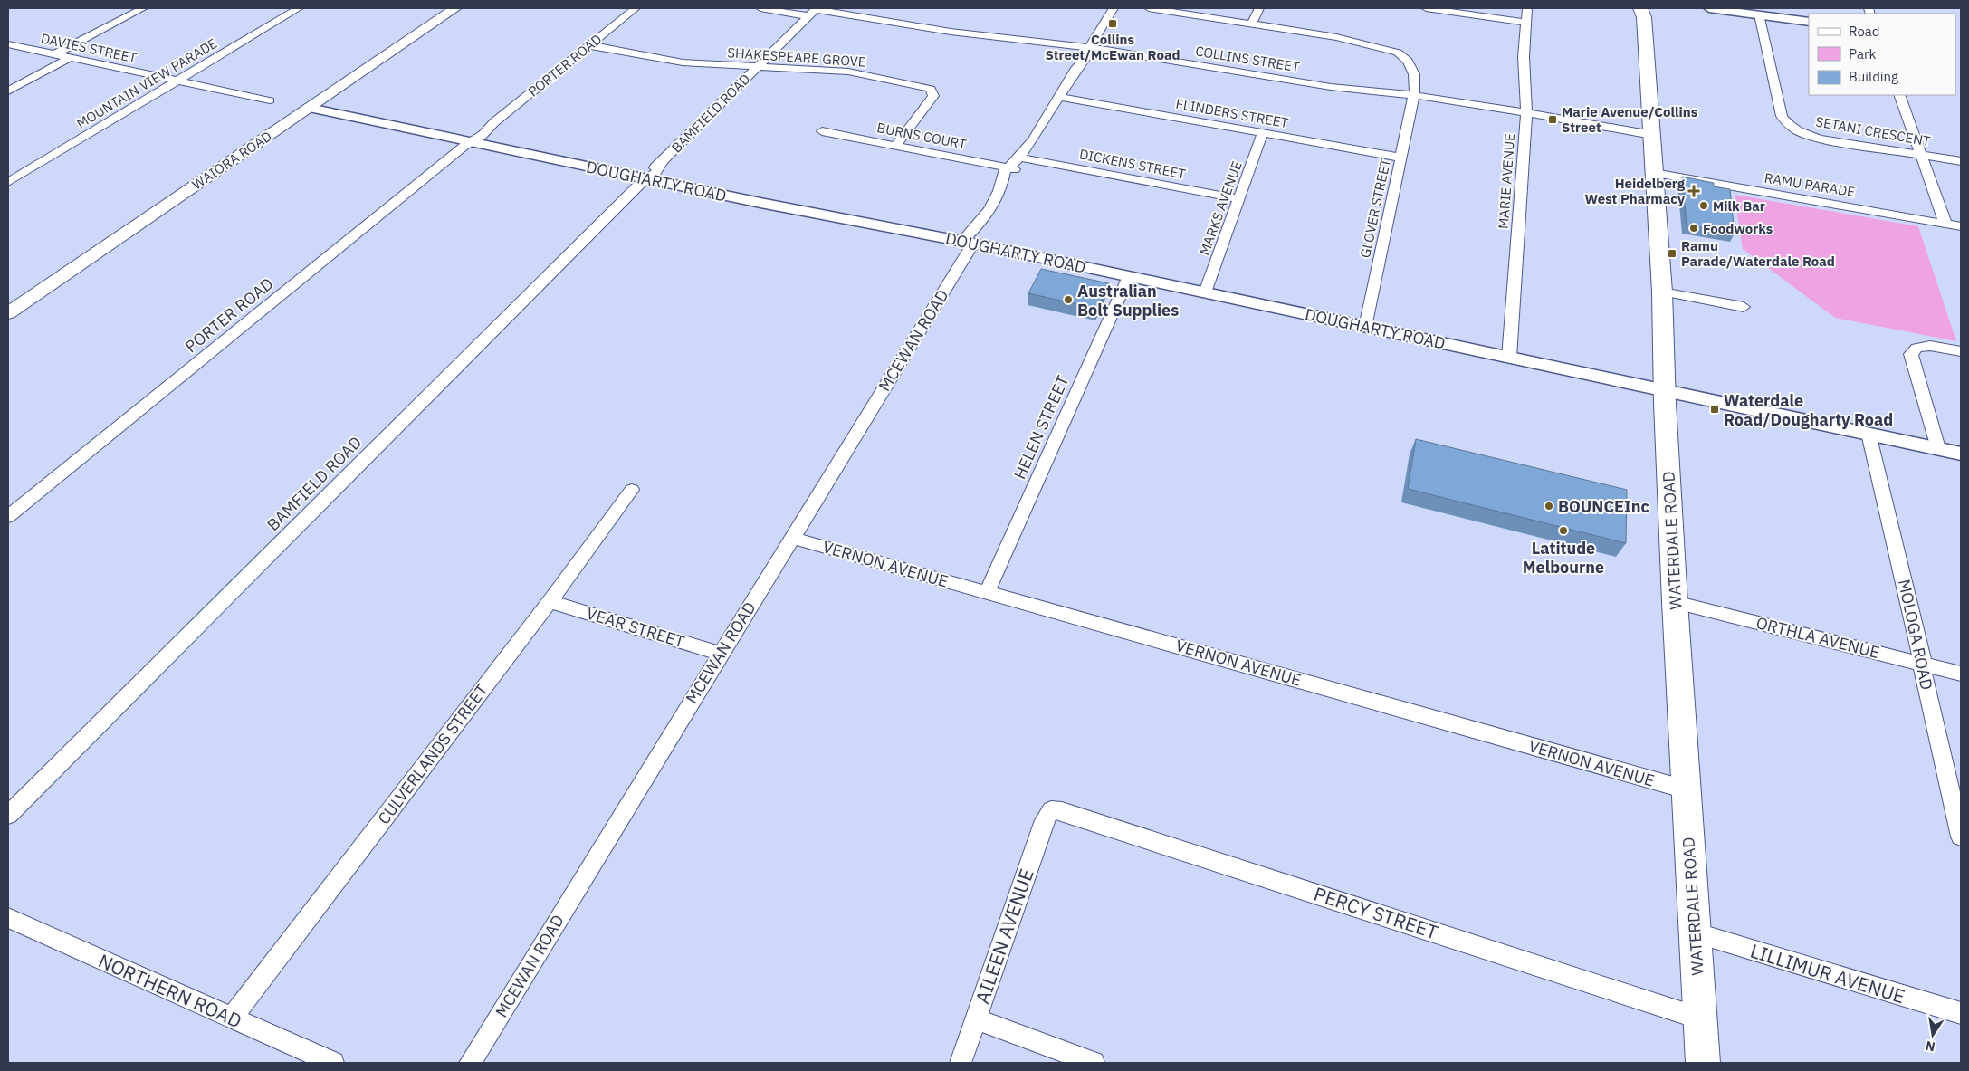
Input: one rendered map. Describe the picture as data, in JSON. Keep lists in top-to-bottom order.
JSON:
{
  "streets": {
    "main road": ["WAIORA ROAD", "WATERDALE ROAD"],
    "street": [
      "DAVIES STREET",
      "SHAKESPEARE GROVE",
      "COLLINS STREET",
      "PORTER ROAD",
      "MOUNTAIN VIEW PARADE",
      "BAMFIELD ROAD",
      "FLINDERS STREET",
      "SETANI CRESCENT",
      "BURNS COURT",
      "DICKENS STREET",
      "DOUGHARTY ROAD",
      "MARIE AVENUE",
      "RAMU PARADE",
      "MARKS AVENUE",
      "GLOVER STREET",
      "MCEWAN ROAD",
      "HELEN STREET",
      "VERNON AVENUE",
      "VEAR STREET",
      "MOLOGA ROAD",
      "ORTHLA AVENUE",
      "CULVERLANDS STREET",
      "PERCY STREET",
      "AILEEN AVENUE",
      "LILLIMUR AVENUE",
      "NORTHERN ROAD"
    ]
  },
  "crossings": [
    ["DAVIES STREET", "MOUNTAIN VIEW PARADE"],
    ["SHAKESPEARE GROVE", "PORTER ROAD"],
    ["SHAKESPEARE GROVE", "BAMFIELD ROAD"],
    ["SHAKESPEARE GROVE", "BURNS COURT"],
    ["COLLINS STREET", "BAMFIELD ROAD"],
    ["COLLINS STREET", "MARIE AVENUE"],
    ["COLLINS STREET", "GLOVER STREET"],
    ["COLLINS STREET", "WATERDALE ROAD"],
    ["PORTER ROAD", "DOUGHARTY ROAD"],
    ["BAMFIELD ROAD", "DOUGHARTY ROAD"],
    ["FLINDERS STREET", "MARKS AVENUE"],
    ["FLINDERS STREET", "GLOVER STREET"],
    ["BURNS COURT", "MCEWAN ROAD"],
    ["WAIORA ROAD", "DOUGHARTY ROAD"],
    ["DICKENS STREET", "MARKS AVENUE"],
    ["DICKENS STREET", "MCEWAN ROAD"],
    ["DOUGHARTY ROAD", "MARIE AVENUE"],
    ["DOUGHARTY ROAD", "MARKS AVENUE"],
    ["DOUGHARTY ROAD", "GLOVER STREET"],
    ["DOUGHARTY ROAD", "MCEWAN ROAD"],
    ["DOUGHARTY ROAD", "HELEN STREET"],
    ["DOUGHARTY ROAD", "WATERDALE ROAD"],
    ["DOUGHARTY ROAD", "MOLOGA ROAD"],
    ["RAMU PARADE", "WATERDALE ROAD"],
    ["MCEWAN ROAD", "VERNON AVENUE"],
    ["MCEWAN ROAD", "VEAR STREET"],
    ["HELEN STREET", "VERNON AVENUE"],
    ["WATERDALE ROAD", "VERNON AVENUE"],
    ["WATERDALE ROAD", "ORTHLA AVENUE"],
    ["WATERDALE ROAD", "PERCY STREET"],
    ["WATERDALE ROAD", "LILLIMUR AVENUE"],
    ["VEAR STREET", "CULVERLANDS STREET"],
    ["MOLOGA ROAD", "ORTHLA AVENUE"],
    ["CULVERLANDS STREET", "NORTHERN ROAD"],
    ["PERCY STREET", "AILEEN AVENUE"]
  ],
  "places": {
    "transit": [
      "Collins Street/McEwan Road",
      "Marie Avenue/Collins Street",
      "Ramu Parade/Waterdale Road",
      "Waterdale Road/Dougharty Road"
    ],
    "health": ["Heidelberg West Pharmacy"],
    "other": [
      "Milk Bar",
      "Foodworks",
      "Australian Bolt Supplies",
      "BOUNCEInc",
      "Latitude Melbourne"
    ]
  },
  "legend": ["Road", "Park", "Building"],
  "north": "bottom"
}
